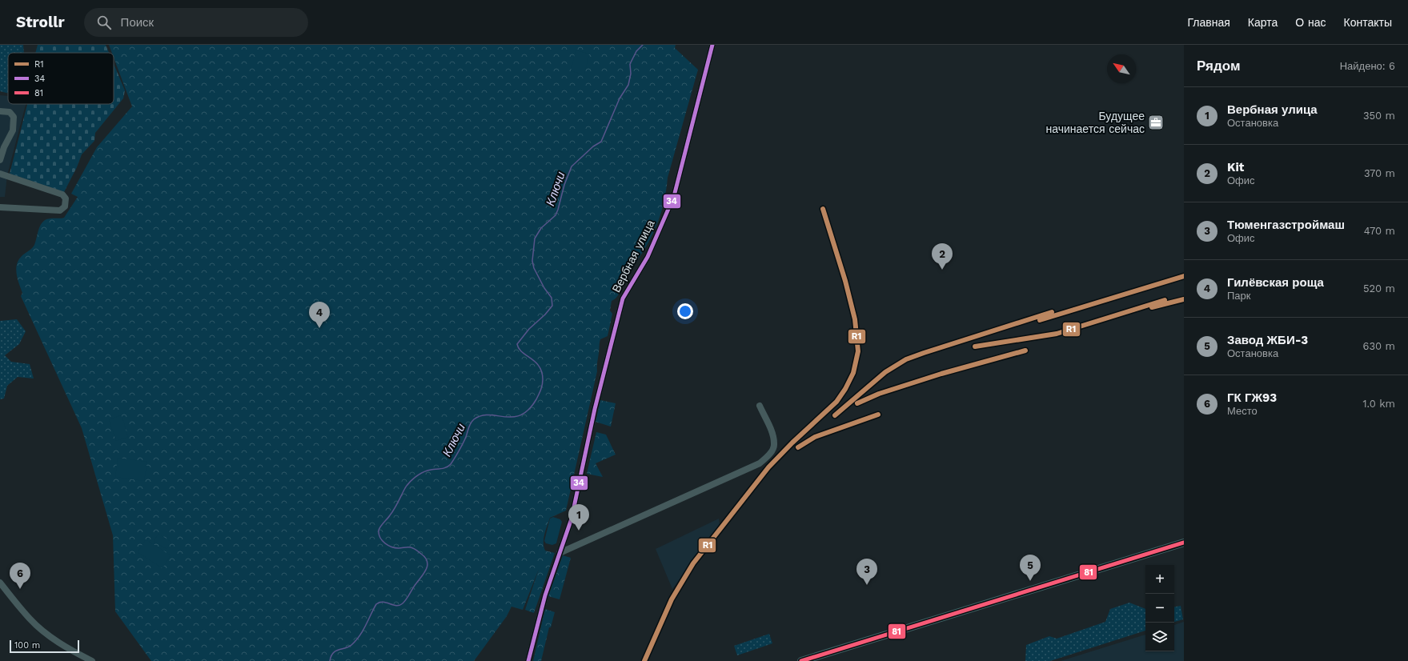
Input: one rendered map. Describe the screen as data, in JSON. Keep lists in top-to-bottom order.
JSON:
{
  "streets": {
    "street": ["Вербная улица"]
  },
  "water": ["Ключи"],
  "places": {
    "office": ["Будущее начинается сейчас"]
  },
  "lines": ["transit line 34", "transit line R1", "transit line 81"],
  "legend": ["R1", "34", "81"],
  "scale_bar": "100 m",
  "north": "top left",
  "page": {
    "header": "Strollr",
    "search": "Поиск",
    "nav": [
      "Главная",
      "Карта",
      "О нас",
      "Контакты"
    ],
    "heading": ["Рядом", "Найдено: 6"],
    "list": [
      {
        "mark": "1",
        "name": "Вербная улица",
        "note": "Остановка",
        "value": "350 m"
      },
      {
        "mark": "2",
        "name": "Kit",
        "note": "Офис",
        "value": "370 m"
      },
      {
        "mark": "3",
        "name": "Тюменгазстроймаш",
        "note": "Офис",
        "value": "470 m"
      },
      {
        "mark": "4",
        "name": "Гилёвская роща",
        "note": "Парк",
        "value": "520 m"
      },
      {
        "mark": "5",
        "name": "Завод ЖБИ-3",
        "note": "Остановка",
        "value": "630 m"
      },
      {
        "mark": "6",
        "name": "ГК ГЖ93",
        "note": "Место",
        "value": "1.0 km"
      }
    ],
    "pins": [
      "2",
      "4",
      "1",
      "5",
      "3",
      "6"
    ],
    "map_buttons": ["+", "−"],
    "scale": "100 m"
  }
}
